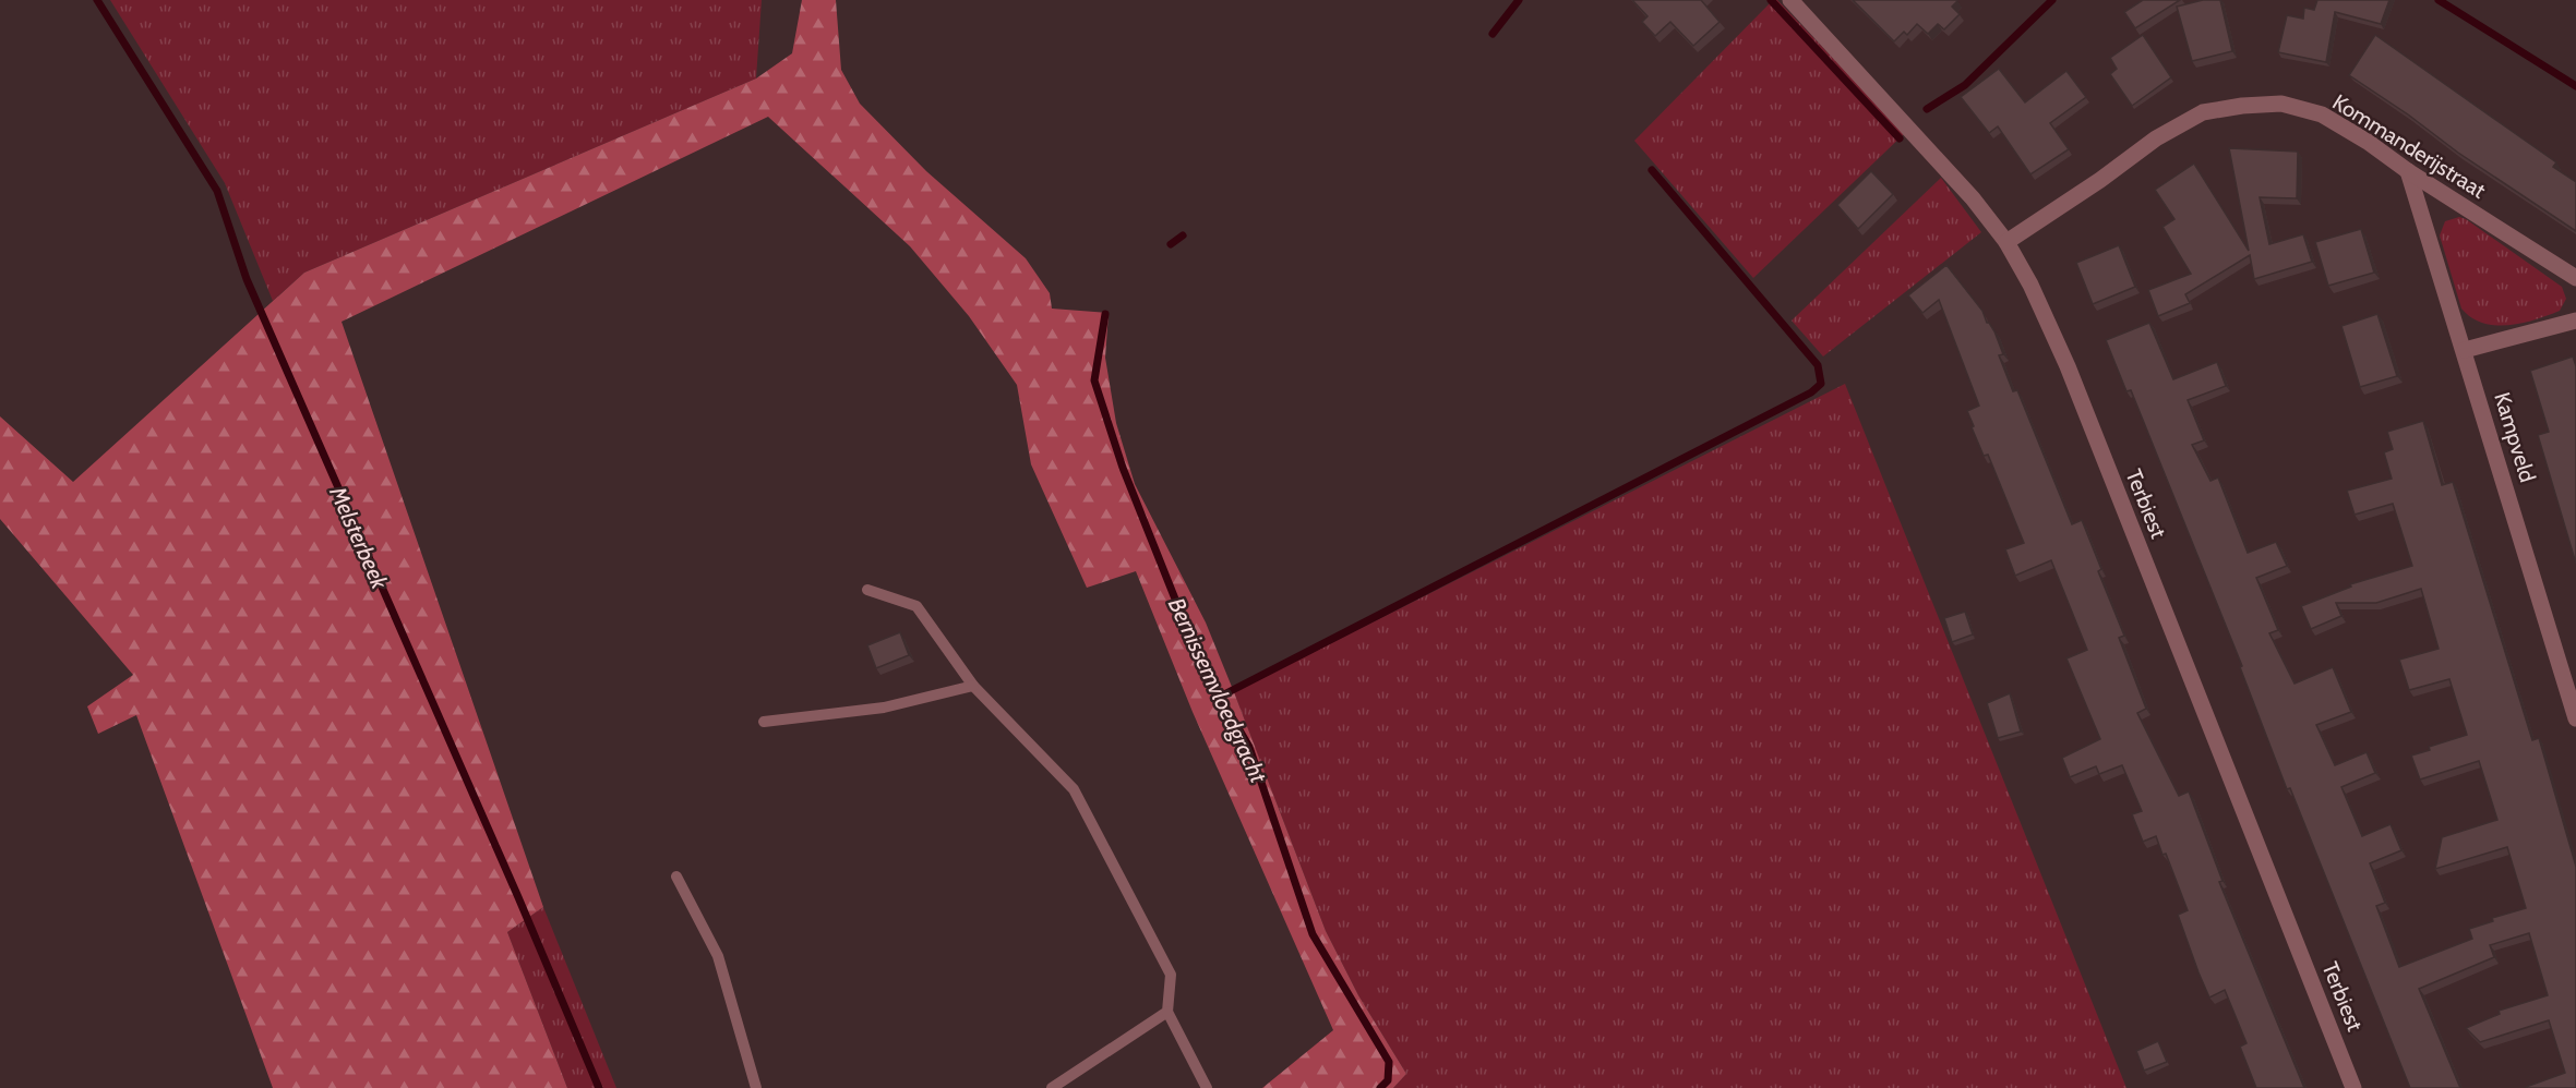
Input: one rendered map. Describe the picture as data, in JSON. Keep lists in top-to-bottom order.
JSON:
{
  "streets": {
    "street": ["Kommanderijstraat", "Kampveld", "Terbiest"]
  },
  "crossings": [
    ["Kommanderijstraat", "Kampveld"],
    ["Kommanderijstraat", "Terbiest"]
  ],
  "water": ["Melsterbeek", "Bernissemvloedgracht"]
}
